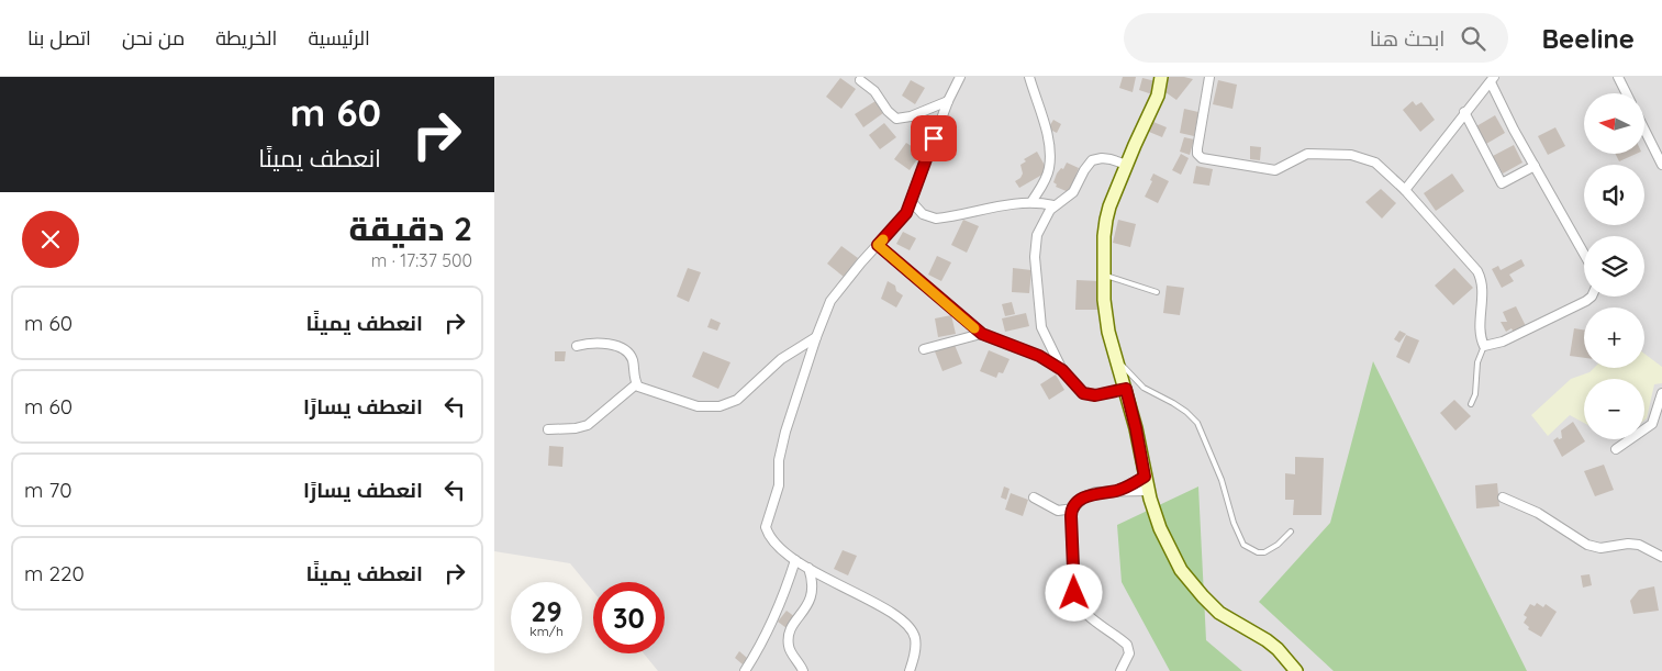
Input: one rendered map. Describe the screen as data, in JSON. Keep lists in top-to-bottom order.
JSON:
{
  "north": "left",
  "page": {
    "header": "Beeline",
    "search": "ابحث هنا",
    "nav": [
      "الرئيسية",
      "الخريطة",
      "من نحن",
      "اتصل بنا"
    ],
    "turn": ["60 m", "انعطف يمينًا"],
    "map_buttons": ["+", "−"],
    "heading": ["2 دقيقة", "500 m · 17:37"],
    "list": [
      {
        "name": "انعطف يمينًا",
        "value": "60 m"
      },
      {
        "name": "انعطف يسارًا",
        "value": "60 m"
      },
      {
        "name": "انعطف يسارًا",
        "value": "70 m"
      },
      {
        "name": "انعطف يمينًا",
        "value": "220 m"
      }
    ],
    "speed": "29 km/h",
    "limit": "30"
  }
}
